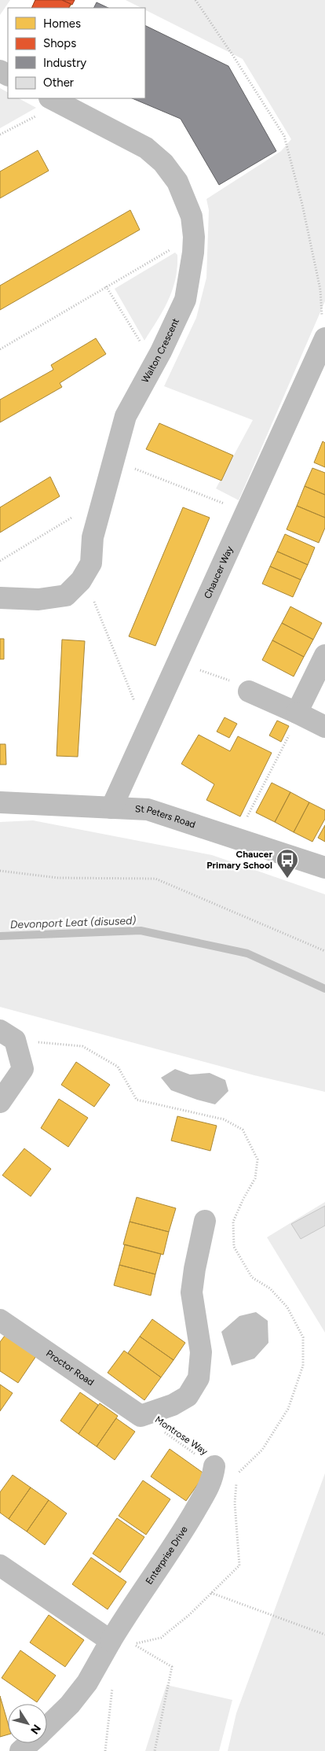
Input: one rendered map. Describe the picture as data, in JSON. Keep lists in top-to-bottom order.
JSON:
{
  "streets": {
    "street": [
      "Walton Crescent",
      "Chaucer Way",
      "St Peters Road",
      "Proctor Road",
      "Enterprise Drive"
    ],
    "path": ["Montrose Way"]
  },
  "crossings": [
    ["Chaucer Way", "St Peters Road"],
    ["Proctor Road", "Montrose Way"],
    ["Montrose Way", "Enterprise Drive"]
  ],
  "water": ["Devonport Leat (disused)"],
  "places": {
    "bus stop": ["Chaucer Primary School"]
  },
  "legend": [
    "Homes",
    "Shops",
    "Industry",
    "Other"
  ],
  "north": "bottom right"
}
